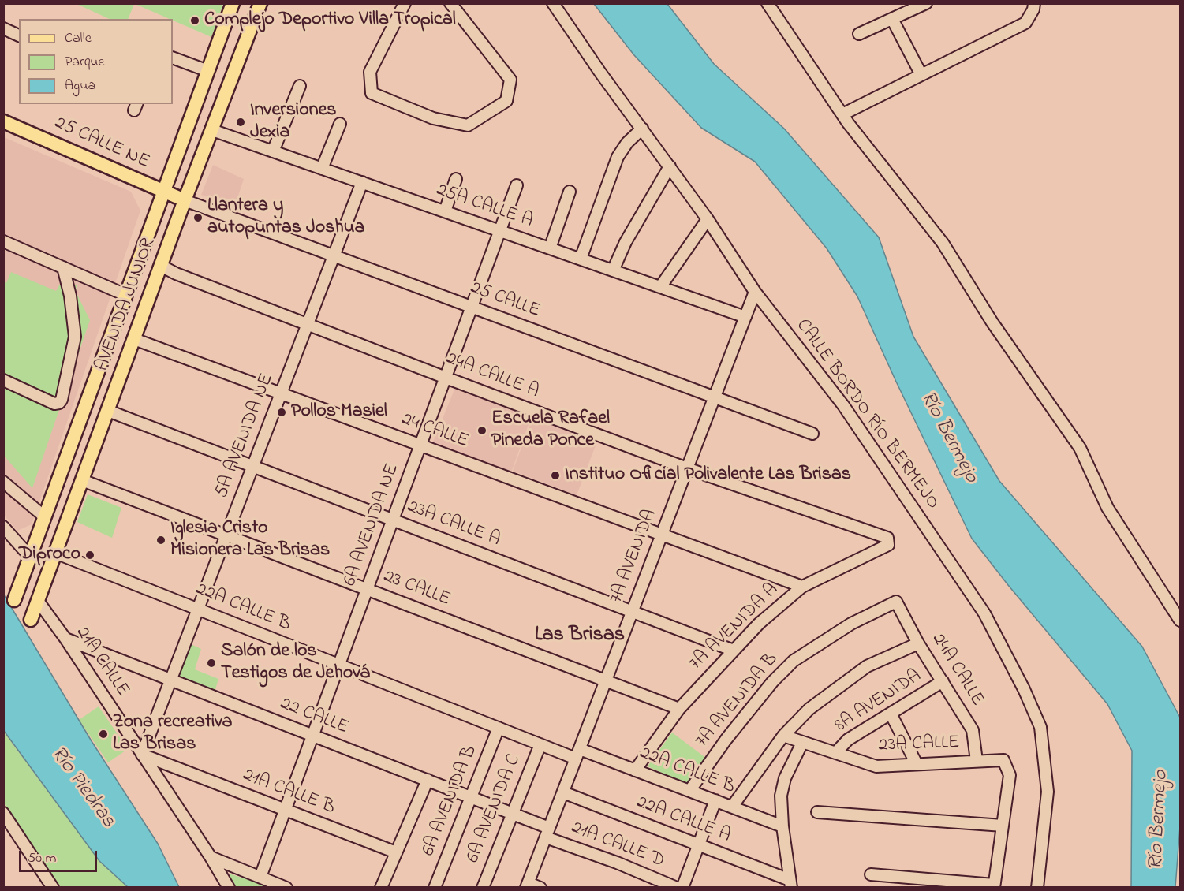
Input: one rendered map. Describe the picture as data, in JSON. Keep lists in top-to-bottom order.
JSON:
{
  "streets": {
    "main road": ["25 CALLE NE", "AVENIDA JUNIOR"],
    "street": [
      "25A CALLE A",
      "25 CALLE",
      "24A CALLE A",
      "CALLE BORDO RÍO BERMEJO",
      "24 CALLE",
      "5A AVENIDA NE",
      "23A CALLE A",
      "6A AVENIDA NE",
      "7A AVENIDA",
      "23 CALLE",
      "22A CALLE B",
      "7A AVENIDA A",
      "21A CALLE",
      "24A CALLE",
      "7A AVENIDA B",
      "8A AVENIDA",
      "22 CALLE",
      "23A CALLE",
      "21A CALLE B",
      "6A AVENIDA B",
      "6A AVENIDA C",
      "22A CALLE A",
      "21A CALLE D"
    ]
  },
  "crossings": [
    ["25 CALLE NE", "25 CALLE"],
    ["25 CALLE NE", "AVENIDA JUNIOR"],
    ["25A CALLE A", "AVENIDA JUNIOR"],
    ["25A CALLE A", "5A AVENIDA NE"],
    ["25A CALLE A", "6A AVENIDA NE"],
    ["25A CALLE A", "7A AVENIDA"],
    ["25 CALLE", "AVENIDA JUNIOR"],
    ["25 CALLE", "5A AVENIDA NE"],
    ["25 CALLE", "6A AVENIDA NE"],
    ["25 CALLE", "7A AVENIDA"],
    ["AVENIDA JUNIOR", "24A CALLE A"],
    ["AVENIDA JUNIOR", "24 CALLE"],
    ["AVENIDA JUNIOR", "23A CALLE A"],
    ["AVENIDA JUNIOR", "23 CALLE"],
    ["AVENIDA JUNIOR", "22A CALLE B"],
    ["AVENIDA JUNIOR", "21A CALLE"],
    ["24A CALLE A", "5A AVENIDA NE"],
    ["24A CALLE A", "6A AVENIDA NE"],
    ["24A CALLE A", "7A AVENIDA"],
    ["24A CALLE A", "7A AVENIDA A"],
    ["CALLE BORDO RÍO BERMEJO", "7A AVENIDA"],
    ["24 CALLE", "5A AVENIDA NE"],
    ["24 CALLE", "6A AVENIDA NE"],
    ["24 CALLE", "7A AVENIDA"],
    ["24 CALLE", "7A AVENIDA A"],
    ["5A AVENIDA NE", "23A CALLE A"],
    ["5A AVENIDA NE", "23 CALLE"],
    ["5A AVENIDA NE", "22A CALLE B"],
    ["5A AVENIDA NE", "21A CALLE"],
    ["5A AVENIDA NE", "22 CALLE"],
    ["5A AVENIDA NE", "21A CALLE B"],
    ["23A CALLE A", "6A AVENIDA NE"],
    ["23A CALLE A", "7A AVENIDA"],
    ["23A CALLE A", "7A AVENIDA A"],
    ["6A AVENIDA NE", "23 CALLE"],
    ["6A AVENIDA NE", "22A CALLE B"],
    ["6A AVENIDA NE", "22 CALLE"],
    ["6A AVENIDA NE", "21A CALLE B"],
    ["7A AVENIDA", "23 CALLE"],
    ["7A AVENIDA", "22A CALLE B"],
    ["7A AVENIDA", "22 CALLE"],
    ["7A AVENIDA", "22A CALLE A"],
    ["7A AVENIDA", "21A CALLE D"],
    ["23 CALLE", "7A AVENIDA A"],
    ["22A CALLE B", "7A AVENIDA A"],
    ["22A CALLE B", "7A AVENIDA B"],
    ["22A CALLE B", "6A AVENIDA B"],
    ["22A CALLE B", "6A AVENIDA C"],
    ["21A CALLE", "22 CALLE"],
    ["21A CALLE", "21A CALLE B"],
    ["24A CALLE", "7A AVENIDA B"],
    ["24A CALLE", "8A AVENIDA"],
    ["24A CALLE", "23A CALLE"],
    ["8A AVENIDA", "23A CALLE"],
    ["22 CALLE", "6A AVENIDA B"],
    ["22 CALLE", "6A AVENIDA C"],
    ["22 CALLE", "21A CALLE D"]
  ],
  "districts": ["Las Brisas"],
  "water": ["Río Bermejo", "Río Piedras"],
  "places": [
    "Complejo Deportivo Villa Tropical",
    "Inversiones Jexia",
    "Llantera y autopuntas Joshua",
    "Pollos Masiel",
    "Escuela Rafael Pineda Ponce",
    "Instituo Oficial Polivalente Las Brisas",
    "Iglesia Cristo Misionera Las Brisas",
    "Diproco",
    "Salón de los Testigos de Jehová",
    "Zona recreativa Las Brisas"
  ],
  "legend": ["Calle", "Parque", "Agua"],
  "scale_bar": "50 m"
}
